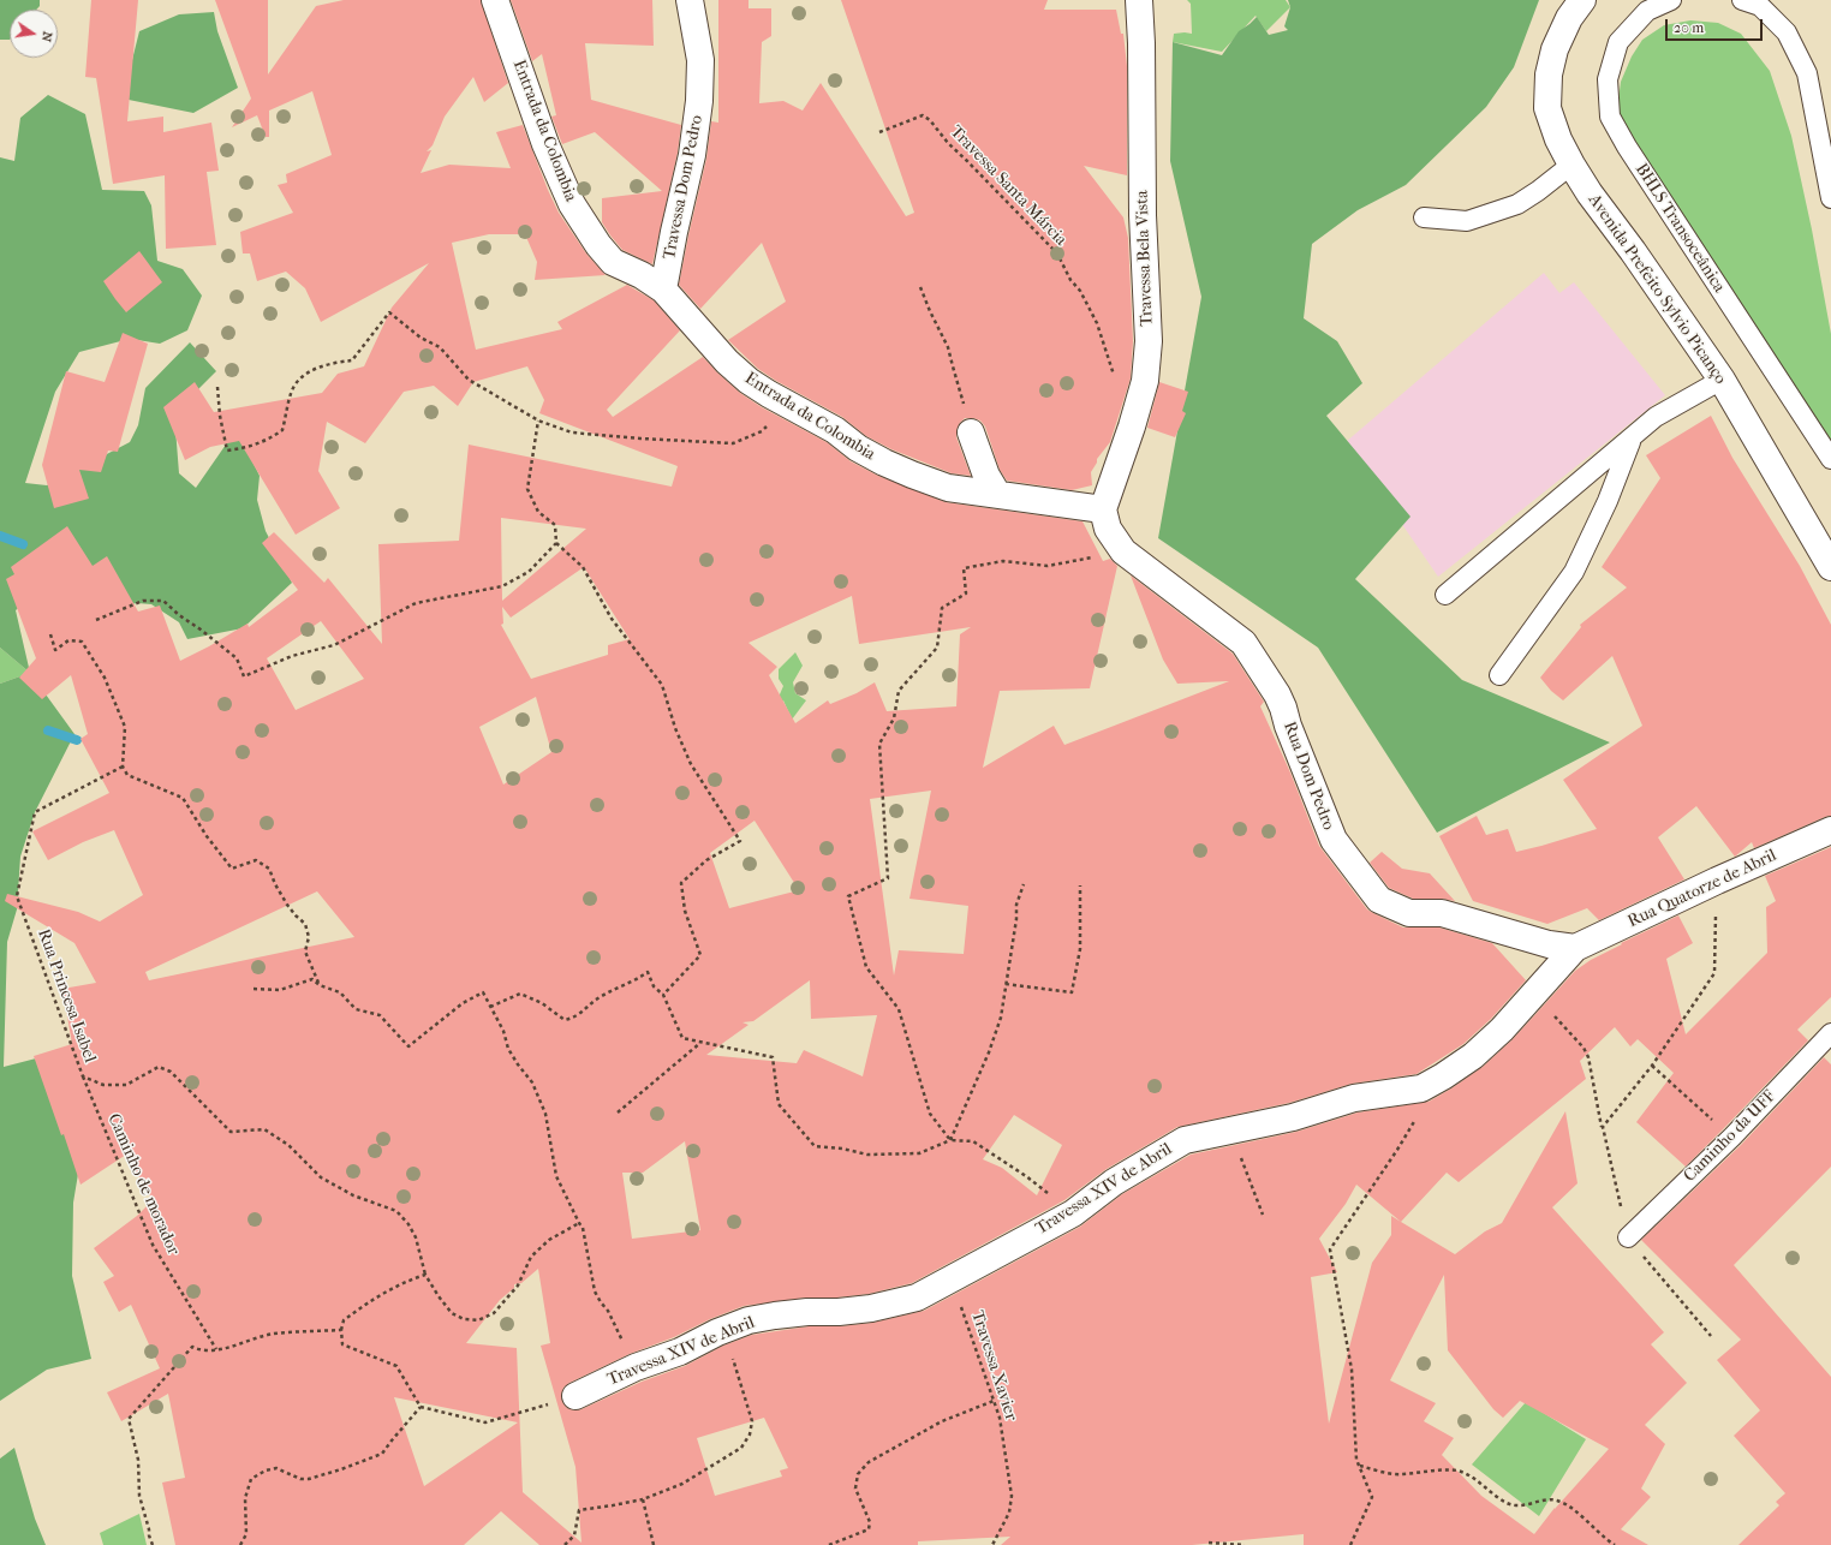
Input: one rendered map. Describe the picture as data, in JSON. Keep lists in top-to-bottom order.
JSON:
{
  "streets": {
    "street": [
      "Entrada da Colombia",
      "Travessa Dom Pedro",
      "Travessa Bela Vista",
      "Avenida Prefeito Sylvio Picanço",
      "Rua Dom Pedro",
      "Rua Quatorze de Abril",
      "Travessa XIV de Abril"
    ],
    "lane": ["BHLS Transoceânica", "Caminho da UFF"],
    "path": [
      "Travessa Santa Márcia",
      "Rua Princesa Isabel",
      "Caminho de morador",
      "Travessa Xavier"
    ]
  },
  "crossings": [
    ["Entrada da Colombia", "Travessa Dom Pedro"],
    ["Entrada da Colombia", "Travessa Bela Vista"],
    ["Entrada da Colombia", "Rua Dom Pedro"],
    ["Travessa Bela Vista", "Rua Dom Pedro"],
    ["Rua Dom Pedro", "Rua Quatorze de Abril"],
    ["Rua Dom Pedro", "Travessa XIV de Abril"],
    ["Rua Quatorze de Abril", "Travessa XIV de Abril"],
    ["Rua Princesa Isabel", "Caminho de morador"],
    ["Travessa XIV de Abril", "Travessa Xavier"]
  ],
  "scale_bar": "20 m",
  "north": "right"
}
